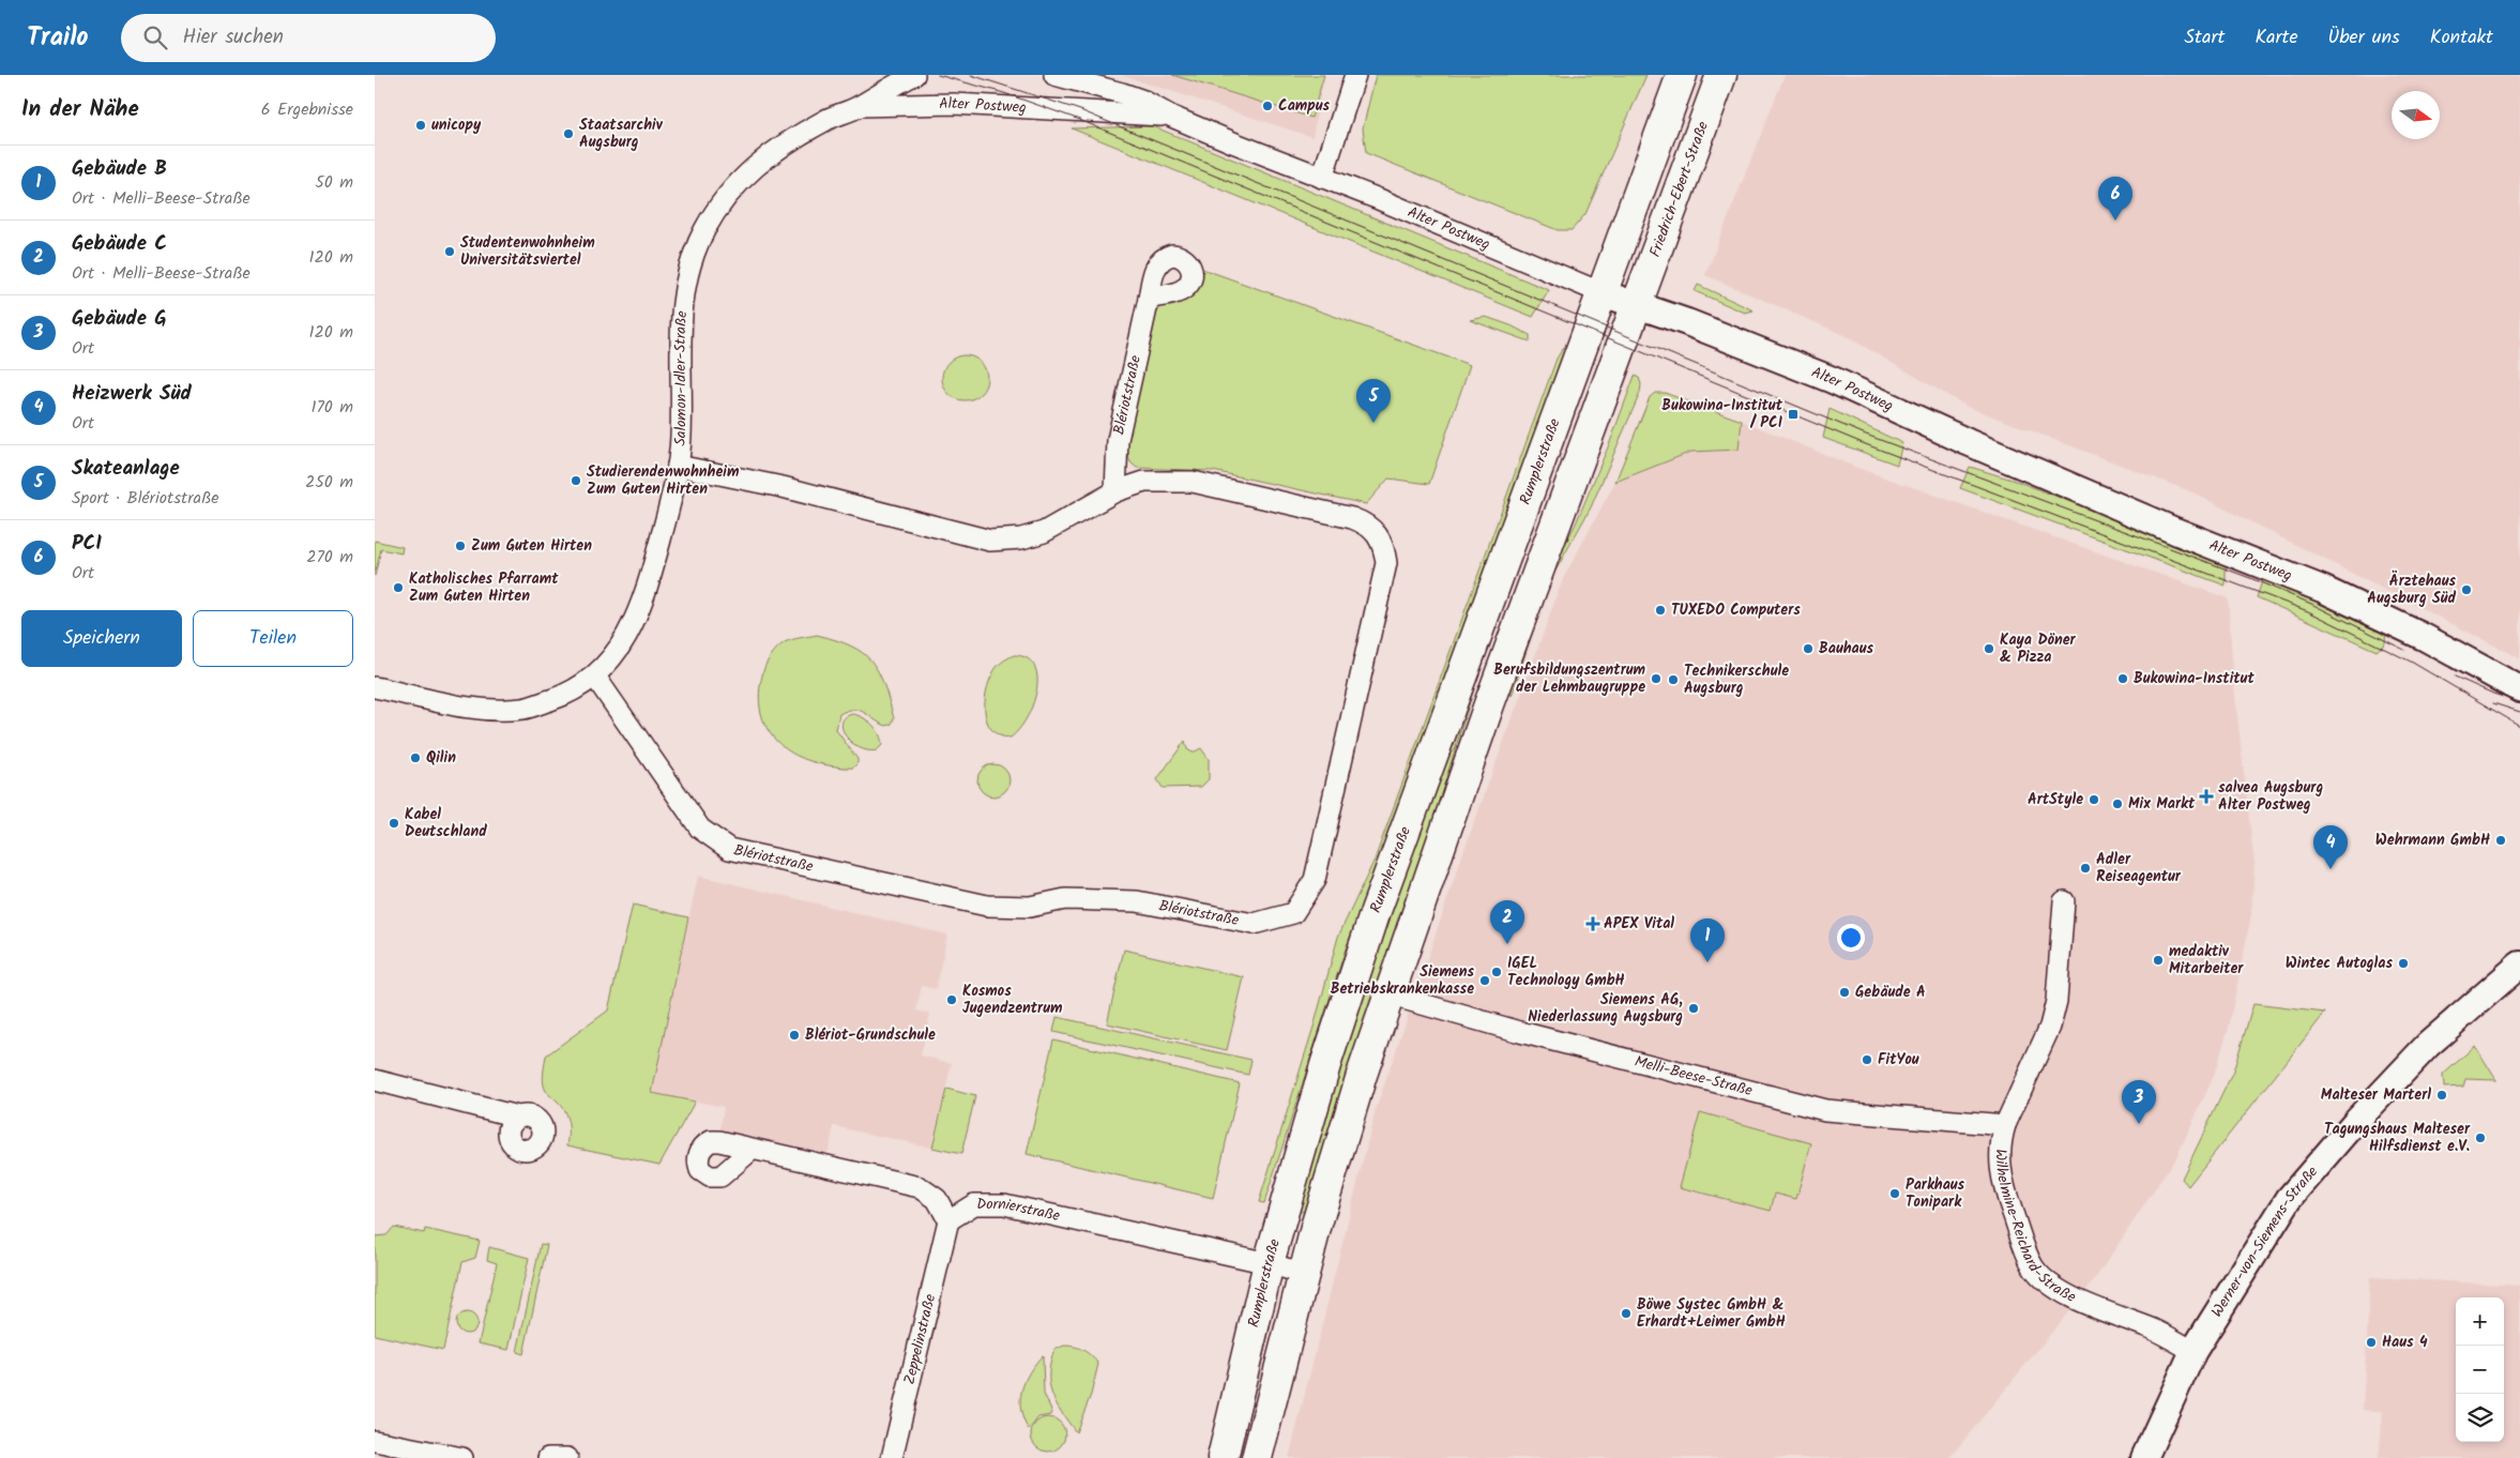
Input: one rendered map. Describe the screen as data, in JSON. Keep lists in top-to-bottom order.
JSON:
{
  "streets": {
    "main road": ["Friedrich-Ebert-Straße", "Rumplerstraße"],
    "street": [
      "Alter Postweg",
      "Salomon-Idler-Straße",
      "Blériotstraße",
      "Melli-Beese-Straße",
      "Dornierstraße",
      "Wilhelmine-Reichard-Straße",
      "Werner-von-Siemens-Straße",
      "Zeppelinstraße"
    ]
  },
  "crossings": [
    ["Alter Postweg", "Friedrich-Ebert-Straße"],
    ["Alter Postweg", "Salomon-Idler-Straße"],
    ["Alter Postweg", "Rumplerstraße"],
    ["Salomon-Idler-Straße", "Blériotstraße"],
    ["Rumplerstraße", "Dornierstraße"],
    ["Melli-Beese-Straße", "Wilhelmine-Reichard-Straße"],
    ["Dornierstraße", "Zeppelinstraße"],
    ["Wilhelmine-Reichard-Straße", "Werner-von-Siemens-Straße"]
  ],
  "places": {
    "other": [
      "Campus",
      "unicopy",
      "Staatsarchiv Augsburg",
      "Studentenwohnheim Universitätsviertel",
      "Studierendenwohnheim Zum Guten Hirten",
      "Zum Guten Hirten",
      "Katholisches Pfarramt Zum Guten Hirten",
      "Ärztehaus Augsburg Süd",
      "TUXEDO Computers",
      "Bauhaus",
      "Kaya Döner & Pizza",
      "Berufsbildungszentrum der Lehmbaugruppe",
      "Bukowina-Institut",
      "Technikerschule Augsburg",
      "Qilin",
      "ArtStyle",
      "Mix Markt",
      "Kabel Deutschland",
      "Wehrmann GmbH",
      "Adler Reiseagentur",
      "medaktiv Mitarbeiter",
      "Wintec Autoglas",
      "IGEL Technology GmbH",
      "Siemens Betriebskrankenkasse",
      "Gebäude A",
      "Kosmos Jugendzentrum",
      "Siemens AG, Niederlassung Augsburg",
      "Blériot-Grundschule",
      "FitYou",
      "Malteser Marterl",
      "Tagungshaus Malteser Hilfsdienst e.V.",
      "Parkhaus Tonipark",
      "Böwe Systec GmbH & Erhardt+Leimer GmbH",
      "Haus 4"
    ],
    "transit": ["Bukowina-Institut / PCI"],
    "health": ["salvea Augsburg Alter Postweg", "APEX Vital"]
  },
  "north": "right",
  "page": {
    "header": "Trailo",
    "search": "Hier suchen",
    "nav": [
      "Start",
      "Karte",
      "Über uns",
      "Kontakt"
    ],
    "heading": ["In der Nähe", "6 Ergebnisse"],
    "list": [
      {
        "mark": "1",
        "name": "Gebäude B",
        "note": "Ort · Melli-Beese-Straße",
        "value": "50 m"
      },
      {
        "mark": "2",
        "name": "Gebäude C",
        "note": "Ort · Melli-Beese-Straße",
        "value": "120 m"
      },
      {
        "mark": "3",
        "name": "Gebäude G",
        "note": "Ort",
        "value": "120 m"
      },
      {
        "mark": "4",
        "name": "Heizwerk Süd",
        "note": "Ort",
        "value": "170 m"
      },
      {
        "mark": "5",
        "name": "Skateanlage",
        "note": "Sport · Blériotstraße",
        "value": "250 m"
      },
      {
        "mark": "6",
        "name": "PCI",
        "note": "Ort",
        "value": "270 m"
      }
    ],
    "pins": [
      "6",
      "5",
      "4",
      "2",
      "1",
      "3"
    ],
    "buttons": ["Speichern", "Teilen"],
    "map_buttons": ["+", "−"]
  }
}
